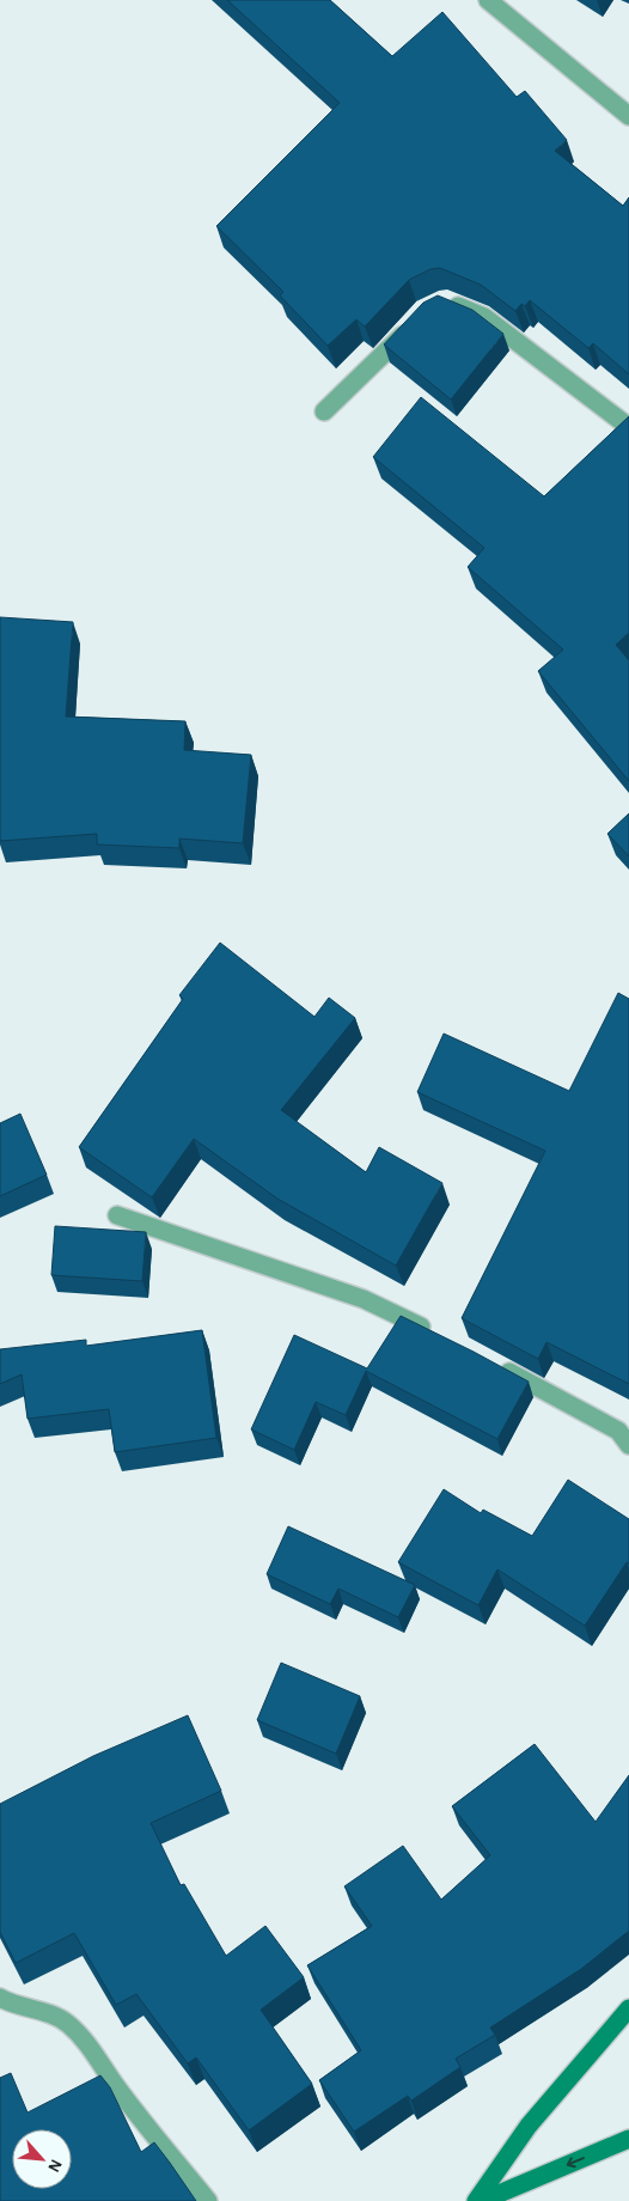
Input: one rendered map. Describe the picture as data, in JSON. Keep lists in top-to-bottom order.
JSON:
{
  "north": "bottom right"
}
